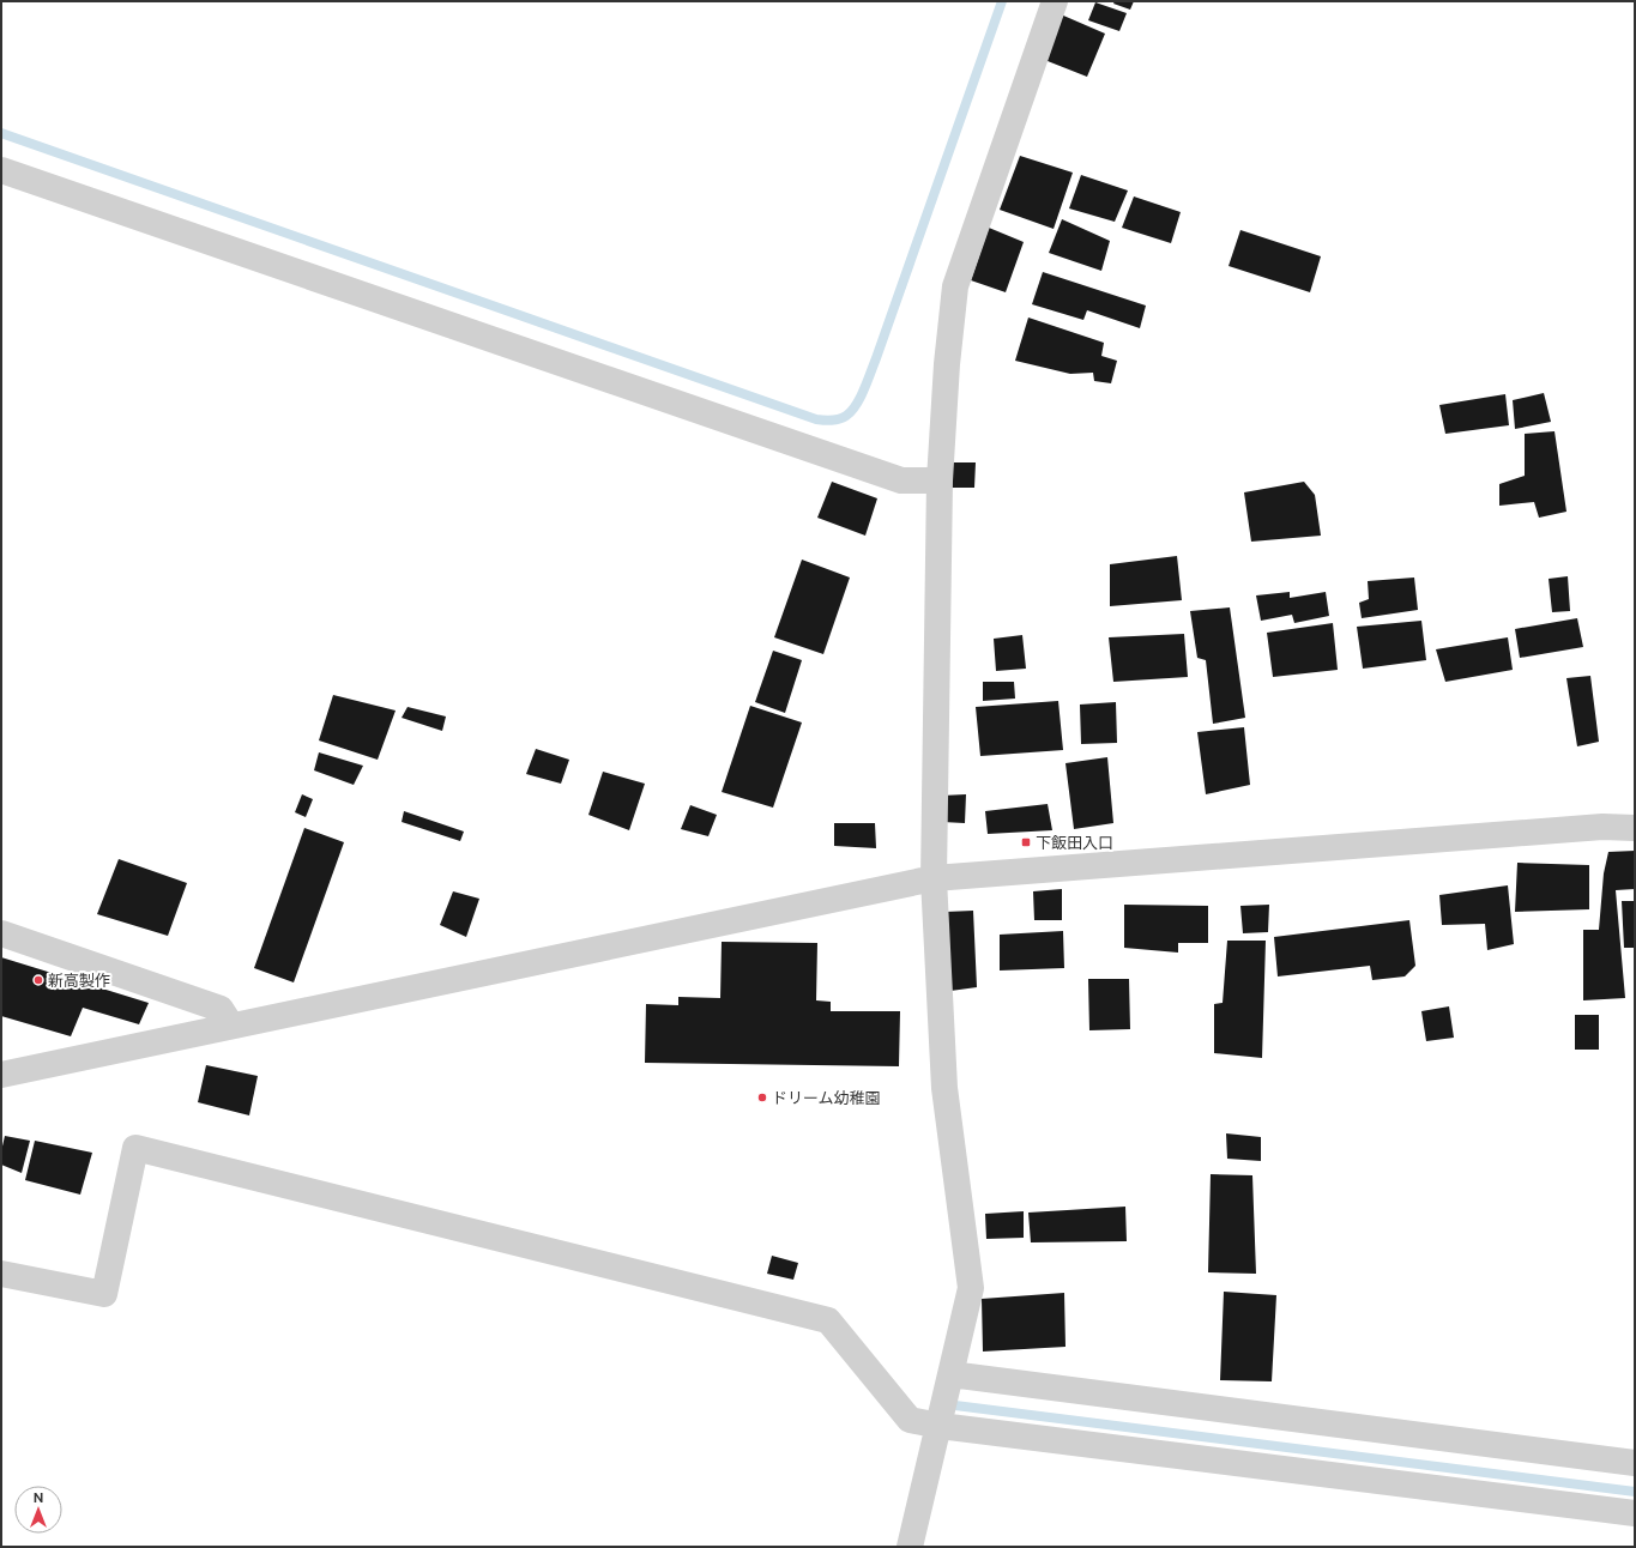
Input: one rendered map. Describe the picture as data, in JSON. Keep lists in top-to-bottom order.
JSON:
{
  "places": {
    "transit": ["下飯田入口"],
    "other": ["新高製作", "ドリーム幼稚園"]
  },
  "north": "top"
}
